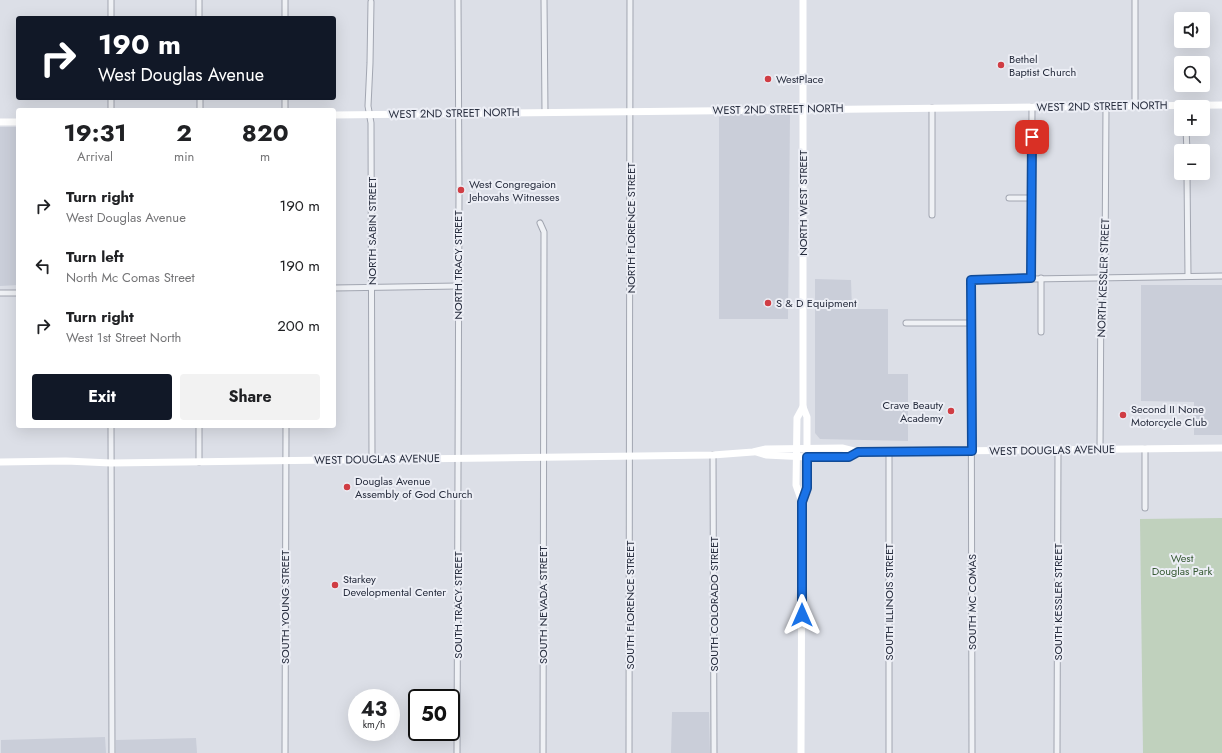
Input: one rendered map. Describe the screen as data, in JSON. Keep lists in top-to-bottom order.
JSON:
{
  "streets": {
    "street": [
      "WEST 2ND STREET NORTH",
      "NORTH WEST STREET",
      "NORTH FLORENCE STREET",
      "NORTH SABIN STREET",
      "NORTH TRACY STREET",
      "NORTH KESSLER STREET",
      "WEST DOUGLAS AVENUE",
      "SOUTH ILLINOIS STREET",
      "SOUTH MC COMAS",
      "SOUTH KESSLER STREET",
      "SOUTH COLORADO STREET",
      "SOUTH TRACY STREET",
      "SOUTH NEVADA STREET",
      "SOUTH FLORENCE STREET",
      "SOUTH YOUNG STREET"
    ]
  },
  "crossings": [
    ["WEST 2ND STREET NORTH", "NORTH WEST STREET"],
    ["WEST 2ND STREET NORTH", "NORTH FLORENCE STREET"],
    ["WEST 2ND STREET NORTH", "NORTH SABIN STREET"],
    ["WEST 2ND STREET NORTH", "NORTH TRACY STREET"],
    ["WEST 2ND STREET NORTH", "NORTH KESSLER STREET"],
    ["NORTH WEST STREET", "WEST DOUGLAS AVENUE"],
    ["NORTH FLORENCE STREET", "WEST DOUGLAS AVENUE"],
    ["NORTH FLORENCE STREET", "SOUTH FLORENCE STREET"],
    ["NORTH SABIN STREET", "WEST DOUGLAS AVENUE"],
    ["NORTH TRACY STREET", "WEST DOUGLAS AVENUE"],
    ["NORTH TRACY STREET", "SOUTH TRACY STREET"],
    ["NORTH KESSLER STREET", "WEST DOUGLAS AVENUE"],
    ["WEST DOUGLAS AVENUE", "SOUTH ILLINOIS STREET"],
    ["WEST DOUGLAS AVENUE", "SOUTH MC COMAS"],
    ["WEST DOUGLAS AVENUE", "SOUTH KESSLER STREET"],
    ["WEST DOUGLAS AVENUE", "SOUTH COLORADO STREET"],
    ["WEST DOUGLAS AVENUE", "SOUTH TRACY STREET"],
    ["WEST DOUGLAS AVENUE", "SOUTH NEVADA STREET"],
    ["WEST DOUGLAS AVENUE", "SOUTH FLORENCE STREET"],
    ["WEST DOUGLAS AVENUE", "SOUTH YOUNG STREET"]
  ],
  "parks": ["West Douglas Park"],
  "places": [
    "Bethel Baptist Church",
    "WestPlace",
    "West Congregaion Jehovahs Witnesses",
    "S & D Equipment",
    "Crave Beauty Academy",
    "Second II None Motorcycle Club",
    "Douglas Avenue Assembly of God Church",
    "Starkey Developmental Center"
  ],
  "page": {
    "map_buttons": ["+", "−"],
    "turn": ["190 m", "West Douglas Avenue"],
    "eta": [
      "19:31",
      "Arrival",
      "2",
      "min",
      "820",
      "m"
    ],
    "list": [
      {
        "name": "Turn right",
        "note": "West Douglas Avenue",
        "value": "190 m"
      },
      {
        "name": "Turn left",
        "note": "North Mc Comas Street",
        "value": "190 m"
      },
      {
        "name": "Turn right",
        "note": "West 1st Street North",
        "value": "200 m"
      }
    ],
    "buttons": ["Exit", "Share"],
    "speed": "43 km/h",
    "limit": "50"
  }
}
